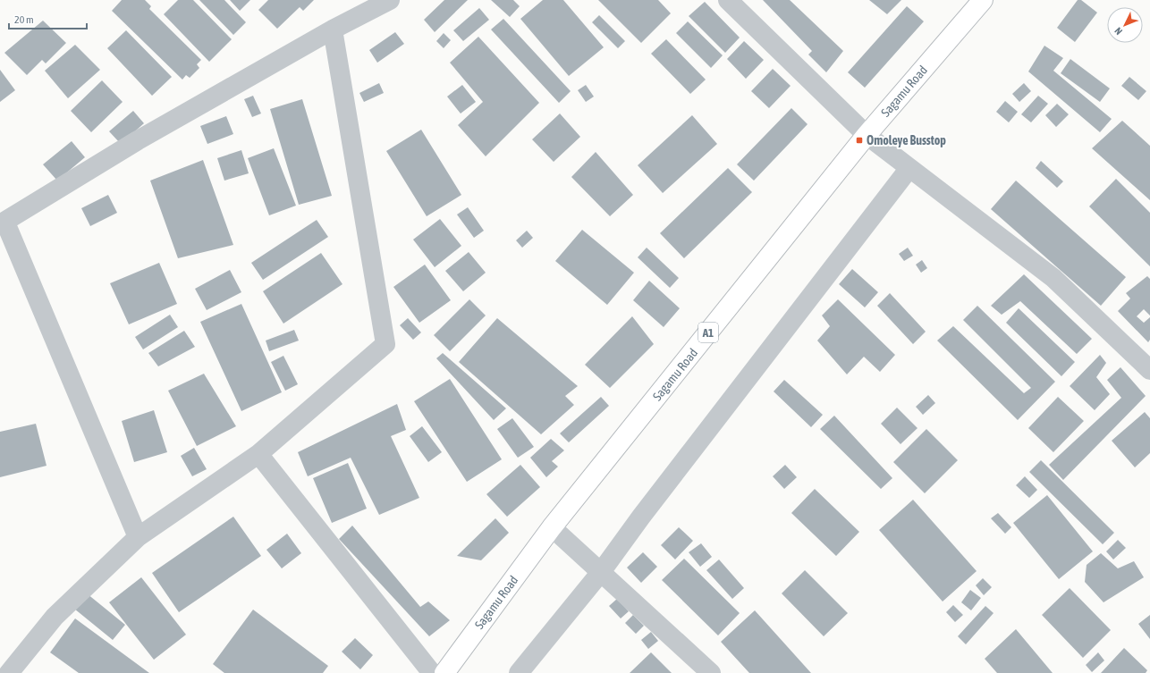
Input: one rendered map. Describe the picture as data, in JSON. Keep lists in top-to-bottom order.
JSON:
{
  "streets": {
    "highway": ["Sagamu Road", "A1"]
  },
  "places": {
    "transit": ["Omoleye Busstop"]
  },
  "scale_bar": "20 m",
  "north": "bottom left"
}
